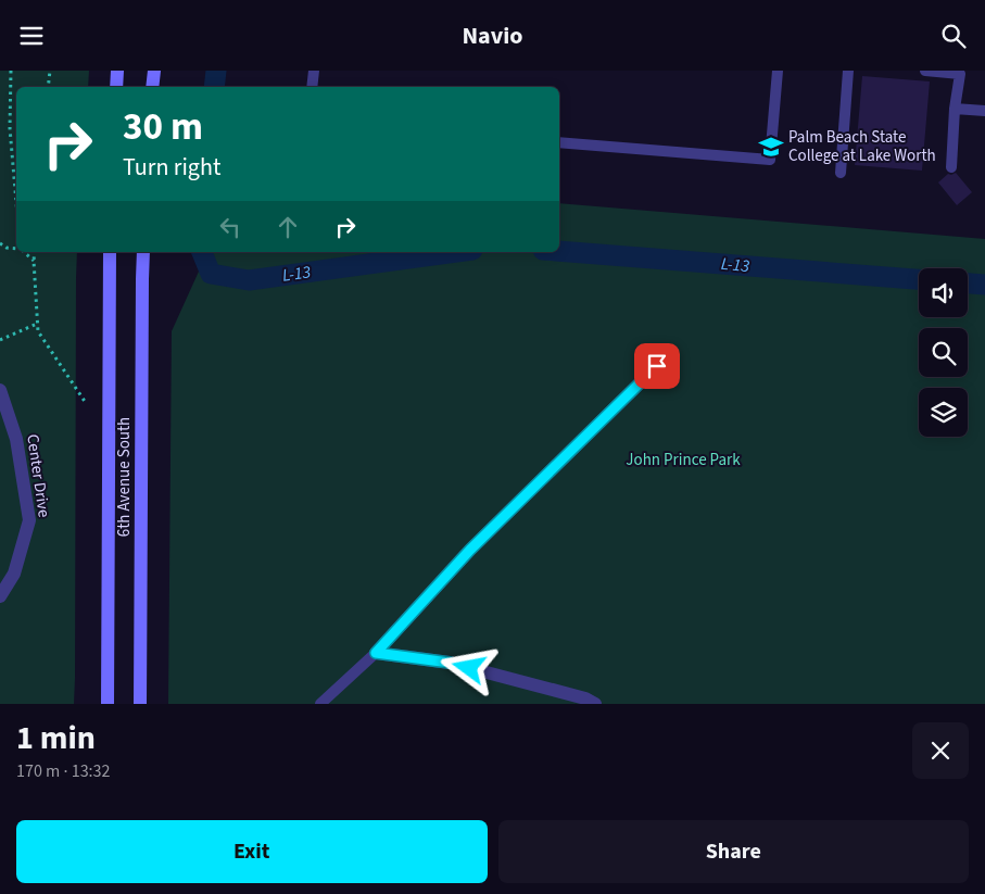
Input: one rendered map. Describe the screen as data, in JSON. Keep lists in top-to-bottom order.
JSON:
{
  "streets": {
    "street": ["Center Drive", "6th Avenue South"]
  },
  "water": ["L-13"],
  "parks": ["John Prince Park"],
  "places": {
    "school or university": ["Palm Beach State College at Lake Worth"]
  },
  "page": {
    "header": "Navio",
    "turn": ["30 m", "Turn right"],
    "heading": ["1 min", "170 m · 13:32"],
    "buttons": ["Exit", "Share"]
  }
}
